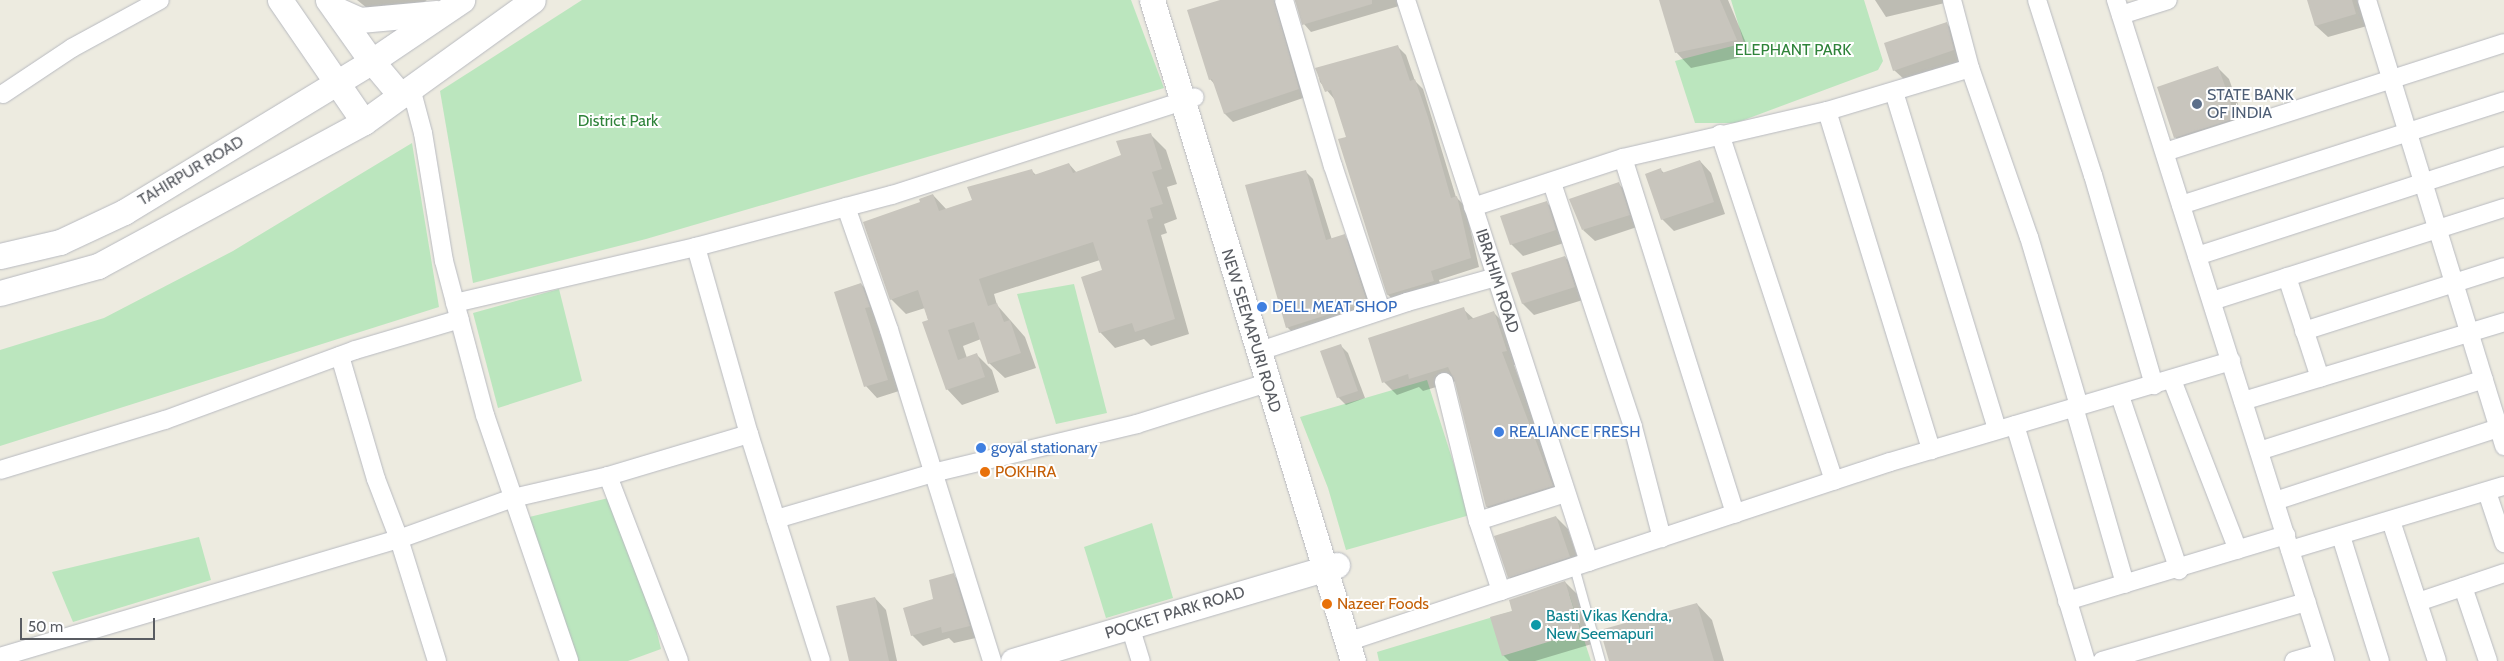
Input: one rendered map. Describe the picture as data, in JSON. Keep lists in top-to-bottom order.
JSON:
{
  "streets": {
    "main road": ["TAHIRPUR ROAD", "NEW SEEMAPURI ROAD", "POCKET PARK ROAD"],
    "street": ["IBRAHIM ROAD"]
  },
  "crossings": [
    ["NEW SEEMAPURI ROAD", "POCKET PARK ROAD"]
  ],
  "parks": ["ELEPHANT PARK", "District Park"],
  "places": [
    "STATE BANK OF INDIA",
    "DELL MEAT SHOP",
    "REALIANCE FRESH",
    "goyal stationary",
    "POKHRA",
    "Nazeer Foods",
    "Basti Vikas Kendra, New Seemapuri"
  ],
  "scale_bar": "50 m"
}
